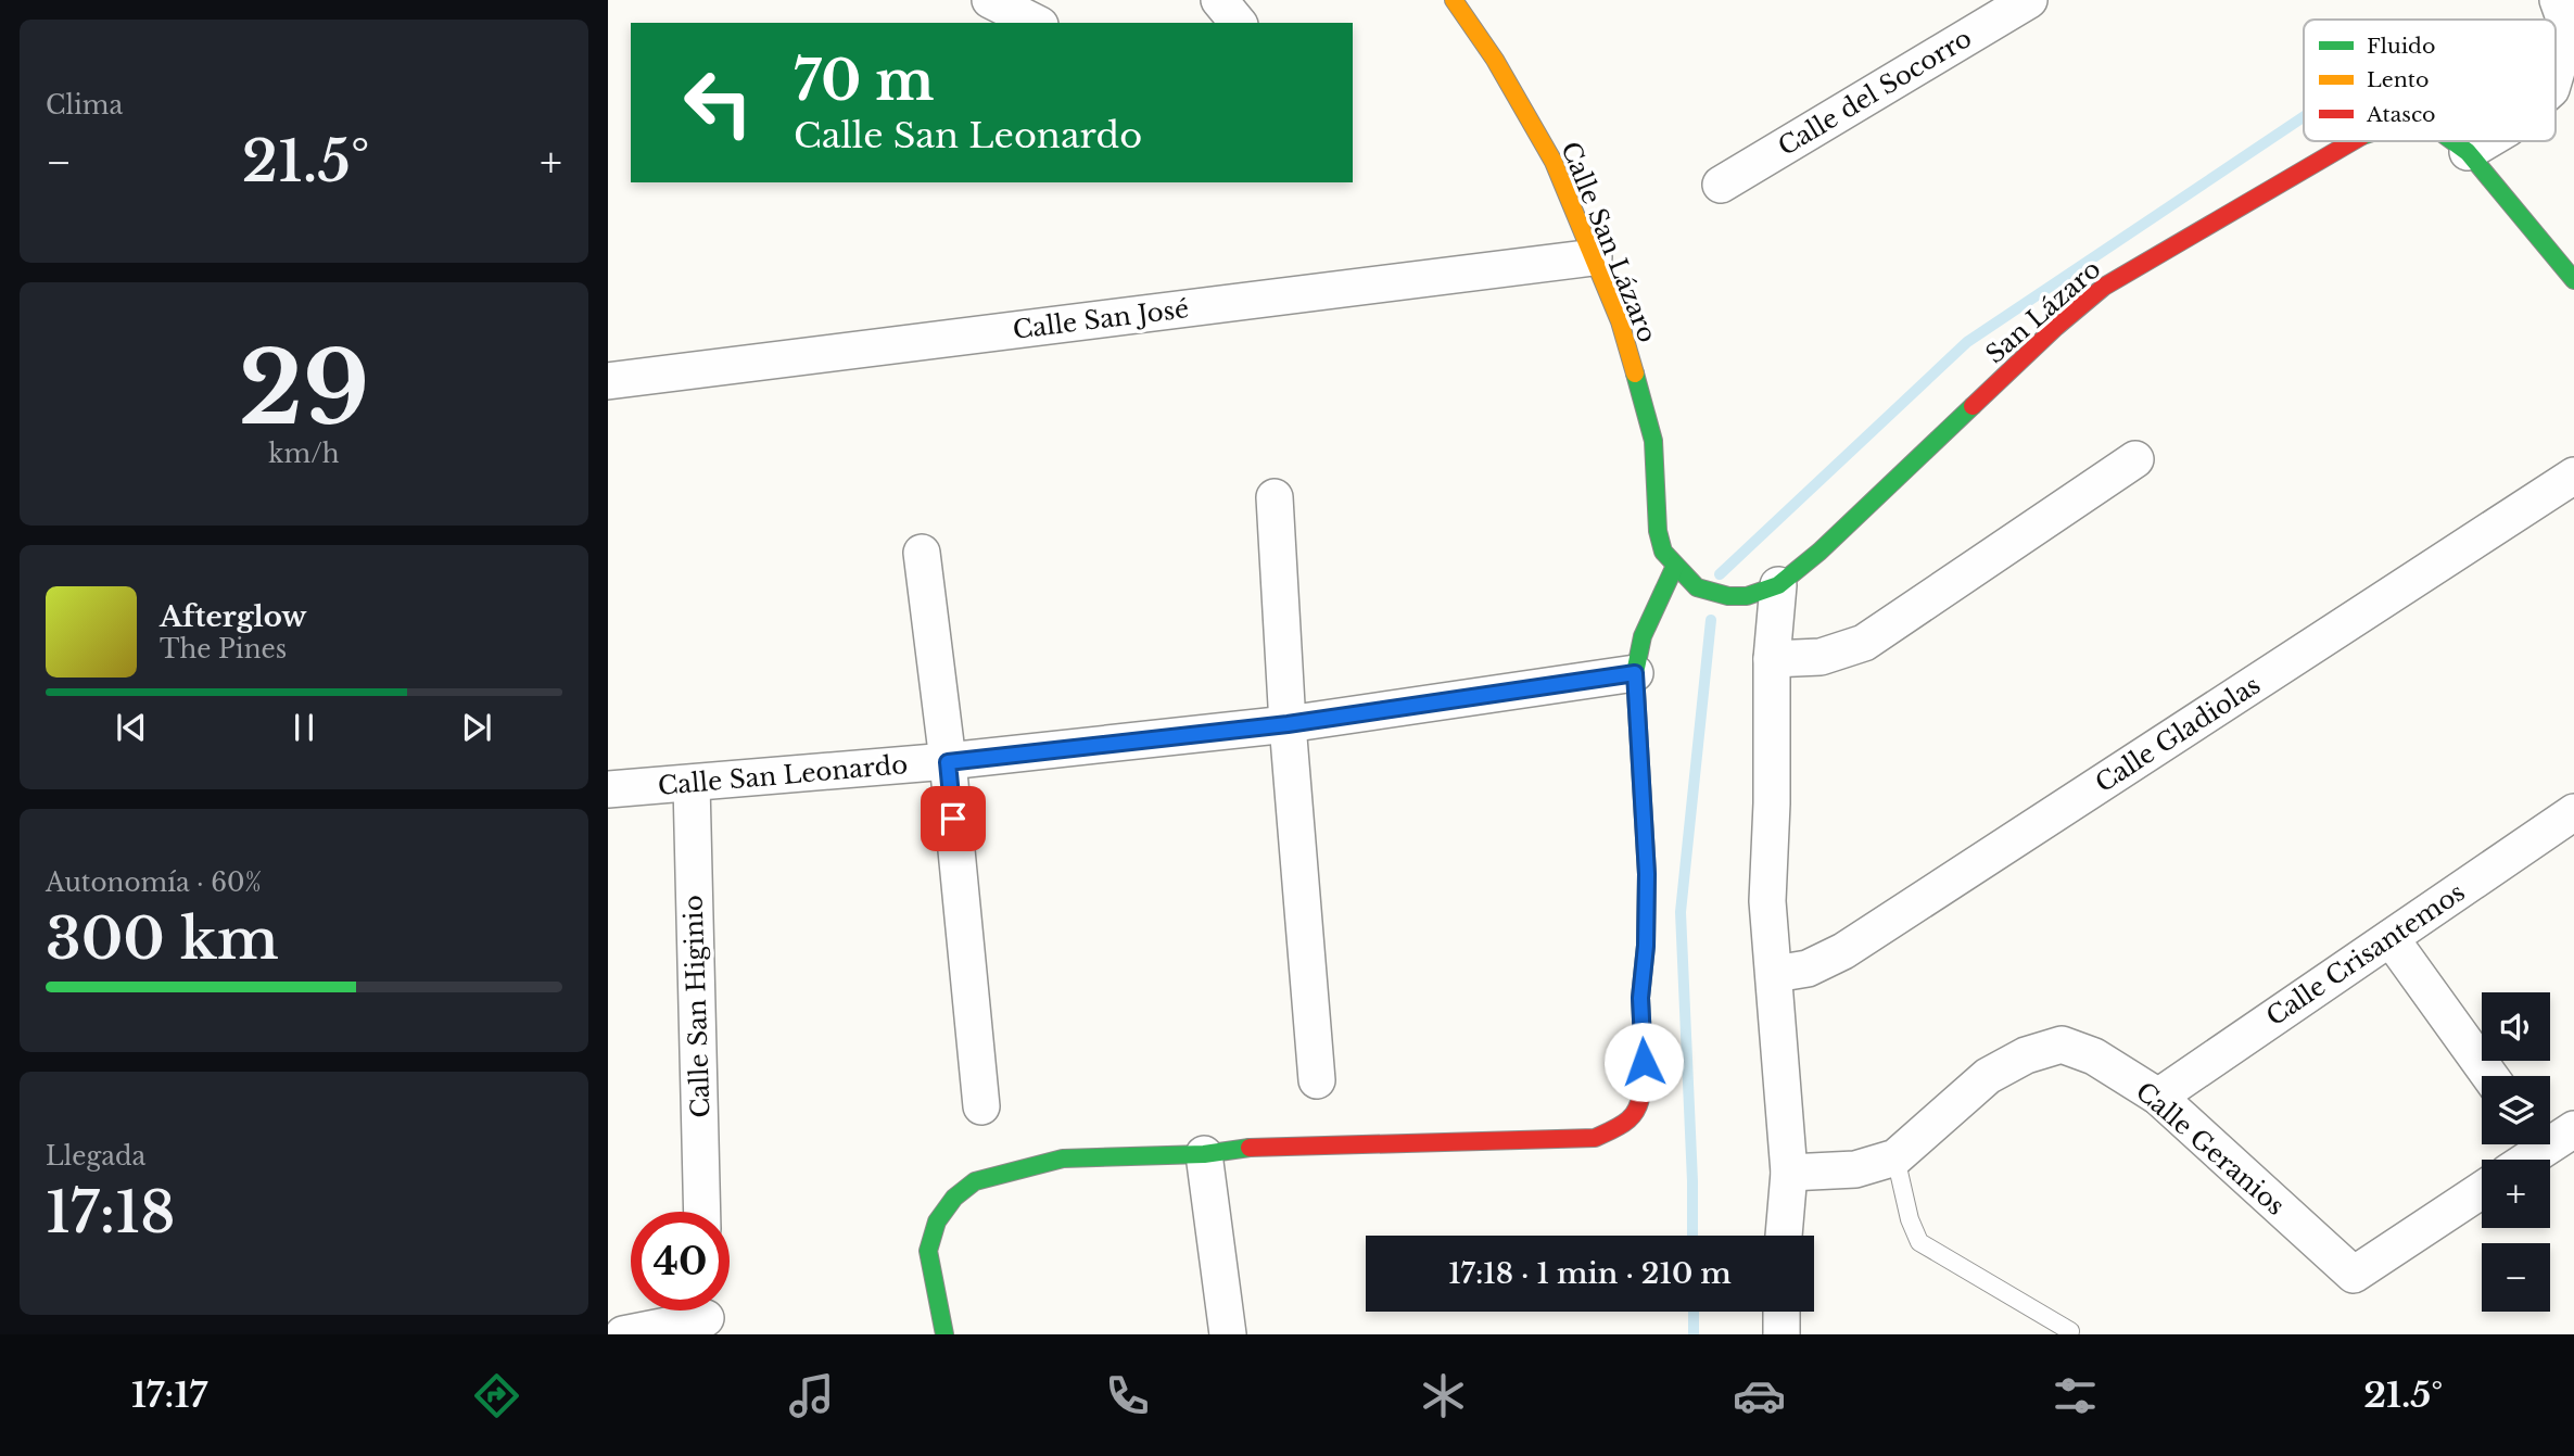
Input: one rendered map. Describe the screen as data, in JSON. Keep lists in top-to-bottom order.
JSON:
{
  "streets": {
    "main road": ["Calle San Lázaro", "San Lázaro"],
    "street": [
      "Calle del Socorro",
      "Calle San José",
      "Calle Gladiolas",
      "Calle San Leonardo",
      "Calle Crisantemos",
      "Calle San Higinio",
      "Calle Geranios"
    ]
  },
  "crossings": [
    ["Calle San Lázaro", "San Lázaro"],
    ["Calle San Lázaro", "Calle San José"],
    ["Calle San Leonardo", "Calle San Higinio"],
    ["Calle Crisantemos", "Calle Geranios"]
  ],
  "legend": ["Fluido", "Lento", "Atasco"],
  "page": {
    "tile": [
      "Clima",
      ["29", "km/h"],
      ["Autonomía · 60%", "300 km"],
      ["Llegada", "17:18"]
    ],
    "turn": ["70 m", "Calle San Leonardo"],
    "heat": ["−", "21.5°", "+"],
    "song": ["Afterglow", "The Pines"],
    "map_buttons": ["+", "−"],
    "limit": "40",
    "trip": "17:18 · 1 min · 210 m",
    "tabs": ["17:17", "21.5°"]
  }
}
